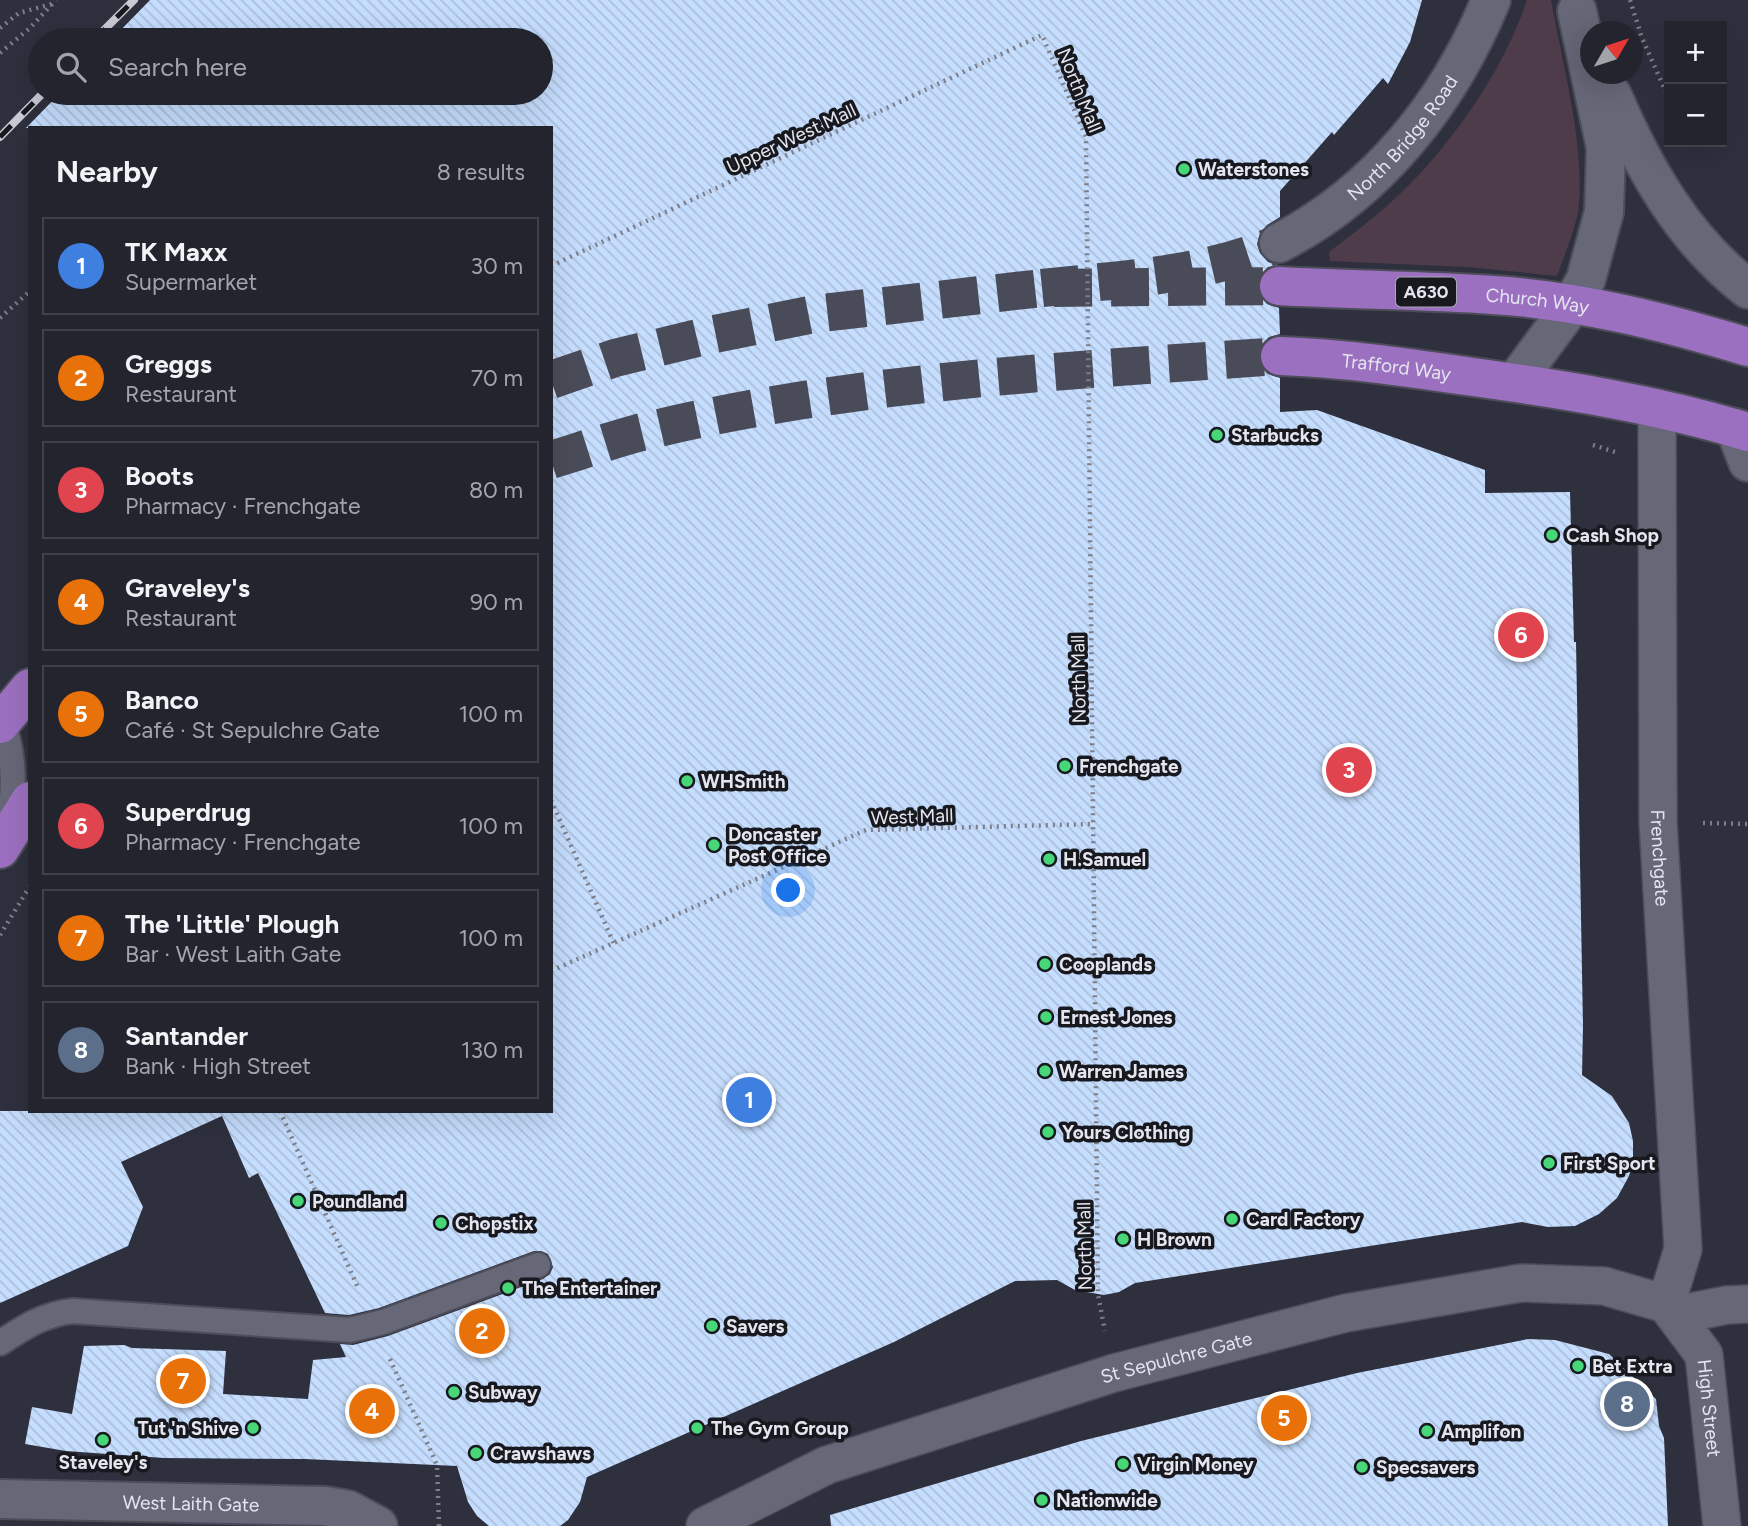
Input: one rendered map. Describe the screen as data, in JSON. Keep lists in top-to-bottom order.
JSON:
{
  "streets": {
    "highway": ["A630", "Church Way", "Trafford Way"],
    "street": [
      "North Bridge Road",
      "Frenchgate",
      "St Sepulchre Gate",
      "High Street",
      "West Laith Gate"
    ],
    "path": ["North Mall", "Upper West Mall", "West Mall"]
  },
  "crossings": [
    ["North Mall", "Upper West Mall"],
    ["North Mall", "West Mall"],
    ["North Mall", "St Sepulchre Gate"],
    ["Frenchgate", "St Sepulchre Gate"],
    ["Frenchgate", "High Street"],
    ["St Sepulchre Gate", "High Street"]
  ],
  "places": [
    "Waterstones",
    "Starbucks",
    "Cash Shop",
    "Frenchgate",
    "WHSmith",
    "Doncaster Post Office",
    "H.Samuel",
    "Cooplands",
    "Ernest Jones",
    "Warren James",
    "Yours Clothing",
    "First Sport",
    "Poundland",
    "Card Factory",
    "Chopstix",
    "H Brown",
    "The Entertainer",
    "Savers",
    "Bet Extra",
    "Subway",
    "Tut 'n Shive",
    "The Gym Group",
    "Amplifon",
    "Staveley's",
    "Crawshaws",
    "Virgin Money",
    "Specsavers",
    "Nationwide"
  ],
  "north": "top right",
  "page": {
    "map_buttons": ["+", "−"],
    "search": "Search here",
    "heading": ["Nearby", "8 results"],
    "list": [
      {
        "mark": "1",
        "name": "TK Maxx",
        "note": "Supermarket",
        "value": "30 m"
      },
      {
        "mark": "2",
        "name": "Greggs",
        "note": "Restaurant",
        "value": "70 m"
      },
      {
        "mark": "3",
        "name": "Boots",
        "note": "Pharmacy · Frenchgate",
        "value": "80 m"
      },
      {
        "mark": "4",
        "name": "Graveley's",
        "note": "Restaurant",
        "value": "90 m"
      },
      {
        "mark": "5",
        "name": "Banco",
        "note": "Café · St Sepulchre Gate",
        "value": "100 m"
      },
      {
        "mark": "6",
        "name": "Superdrug",
        "note": "Pharmacy · Frenchgate",
        "value": "100 m"
      },
      {
        "mark": "7",
        "name": "The 'Little' Plough",
        "note": "Bar · West Laith Gate",
        "value": "100 m"
      },
      {
        "mark": "8",
        "name": "Santander",
        "note": "Bank · High Street",
        "value": "130 m"
      }
    ],
    "pins": [
      "6",
      "3",
      "1",
      "2",
      "7",
      "8",
      "4",
      "5"
    ]
  }
}
